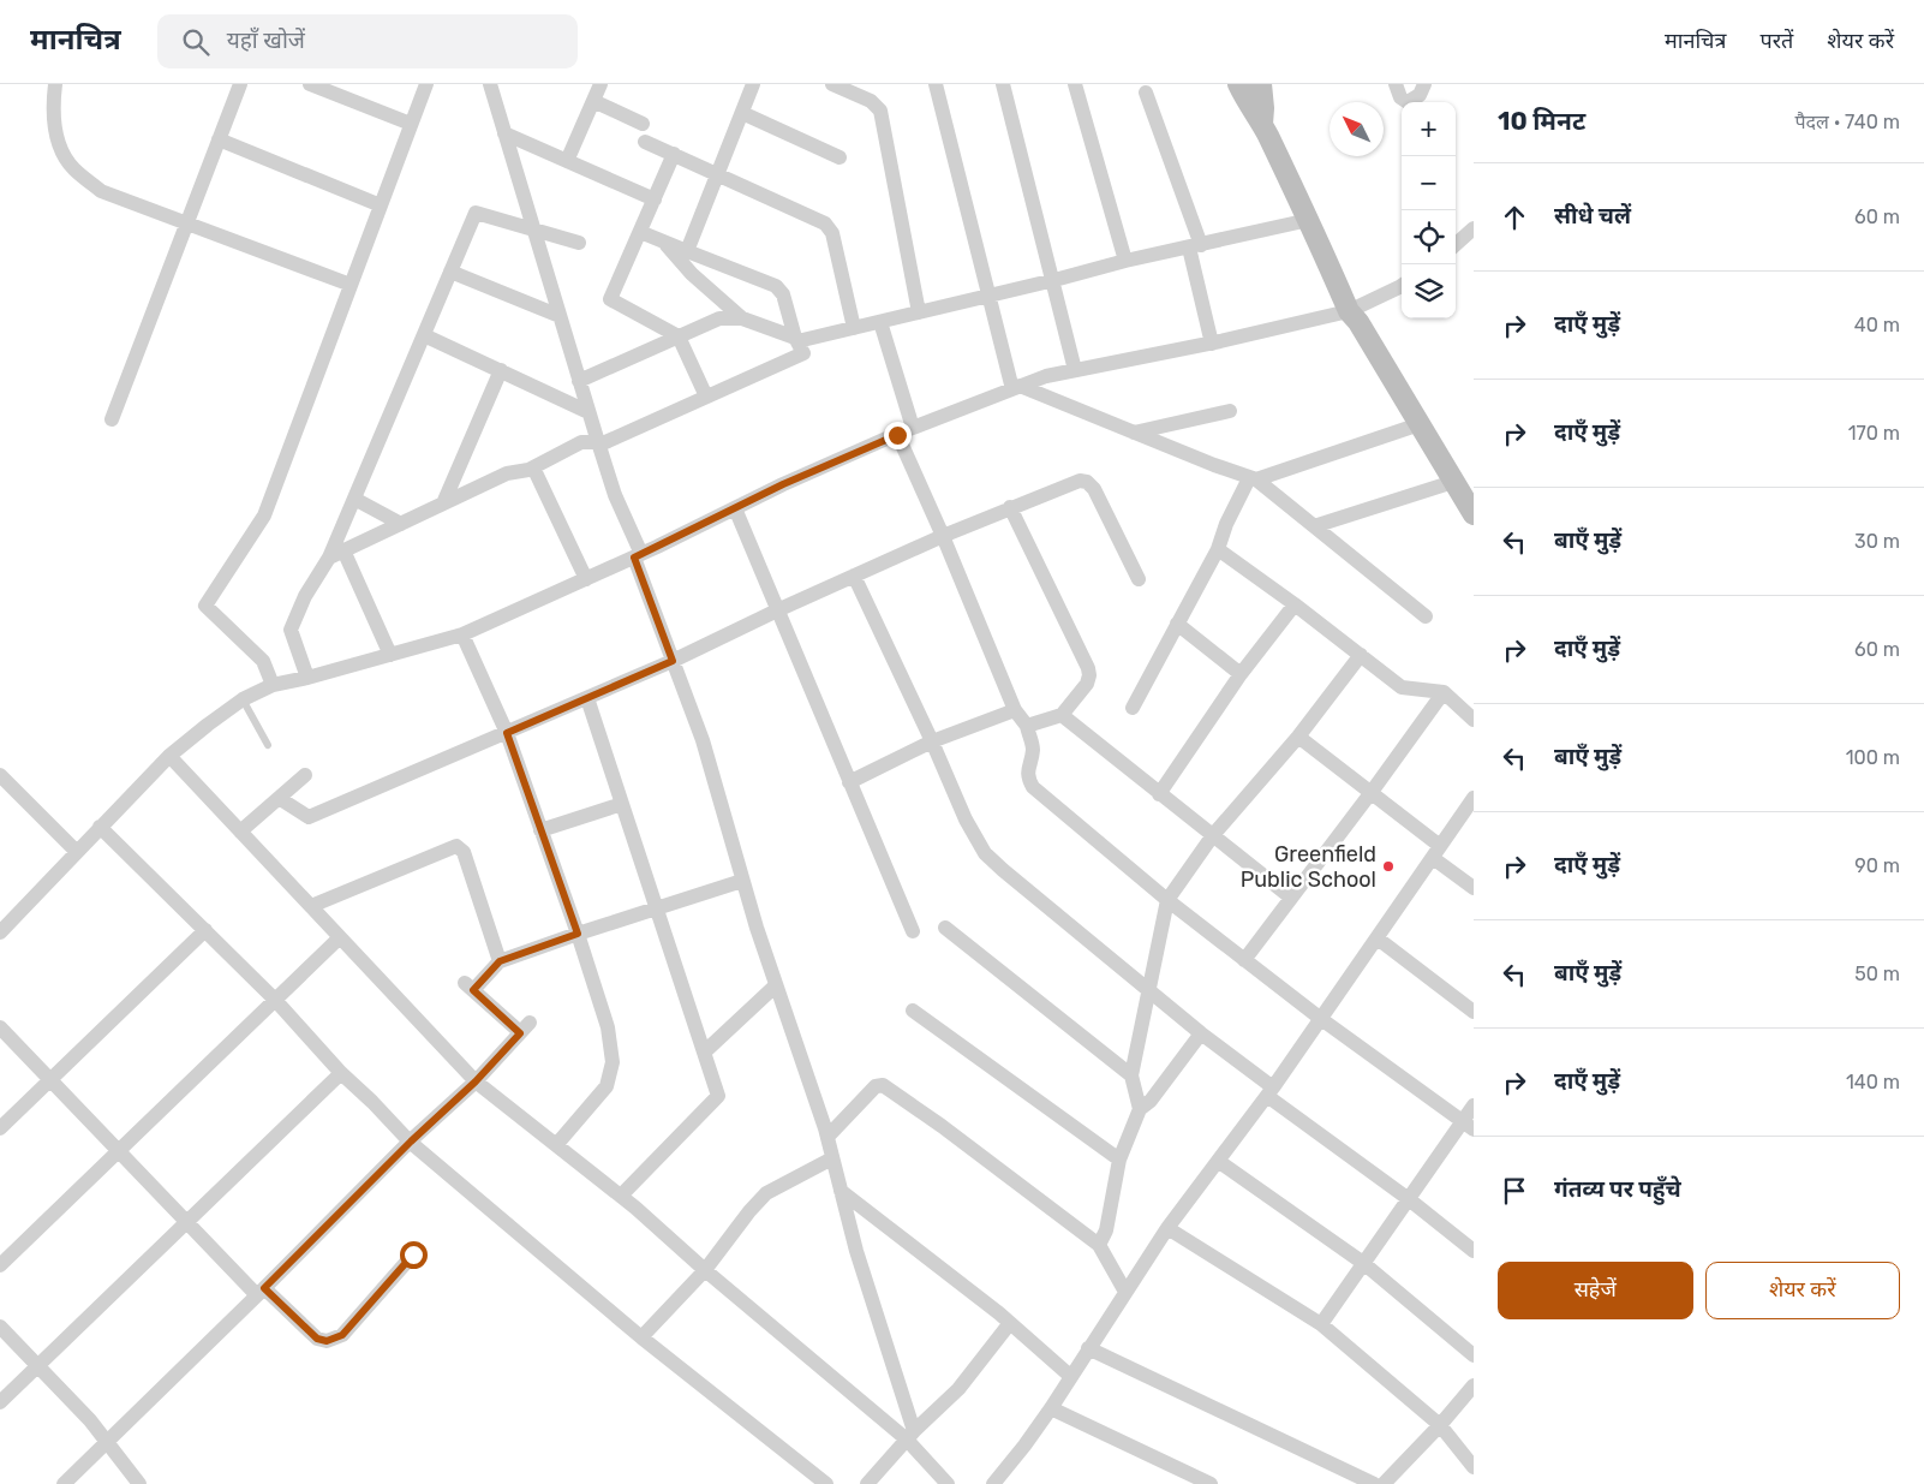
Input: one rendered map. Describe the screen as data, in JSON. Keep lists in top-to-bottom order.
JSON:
{
  "places": ["Greenfield Public School"],
  "north": "top left",
  "page": {
    "header": "मानचित्र",
    "search": "यहाँ खोजें",
    "nav": ["मानचित्र", "परतें", "शेयर करें"],
    "heading": ["10 मिनट", "पैदल · 740 m"],
    "map_buttons": ["+", "−"],
    "list": [
      ["सीधे चलें", "60 m"],
      ["दाएँ मुड़ें", "40 m"],
      ["दाएँ मुड़ें", "170 m"],
      ["बाएँ मुड़ें", "30 m"],
      ["दाएँ मुड़ें", "60 m"],
      ["बाएँ मुड़ें", "100 m"],
      ["दाएँ मुड़ें", "90 m"],
      ["बाएँ मुड़ें", "50 m"],
      ["दाएँ मुड़ें", "140 m"],
      "गंतव्य पर पहुँचे"
    ],
    "buttons": ["सहेजें", "शेयर करें"]
  }
}
